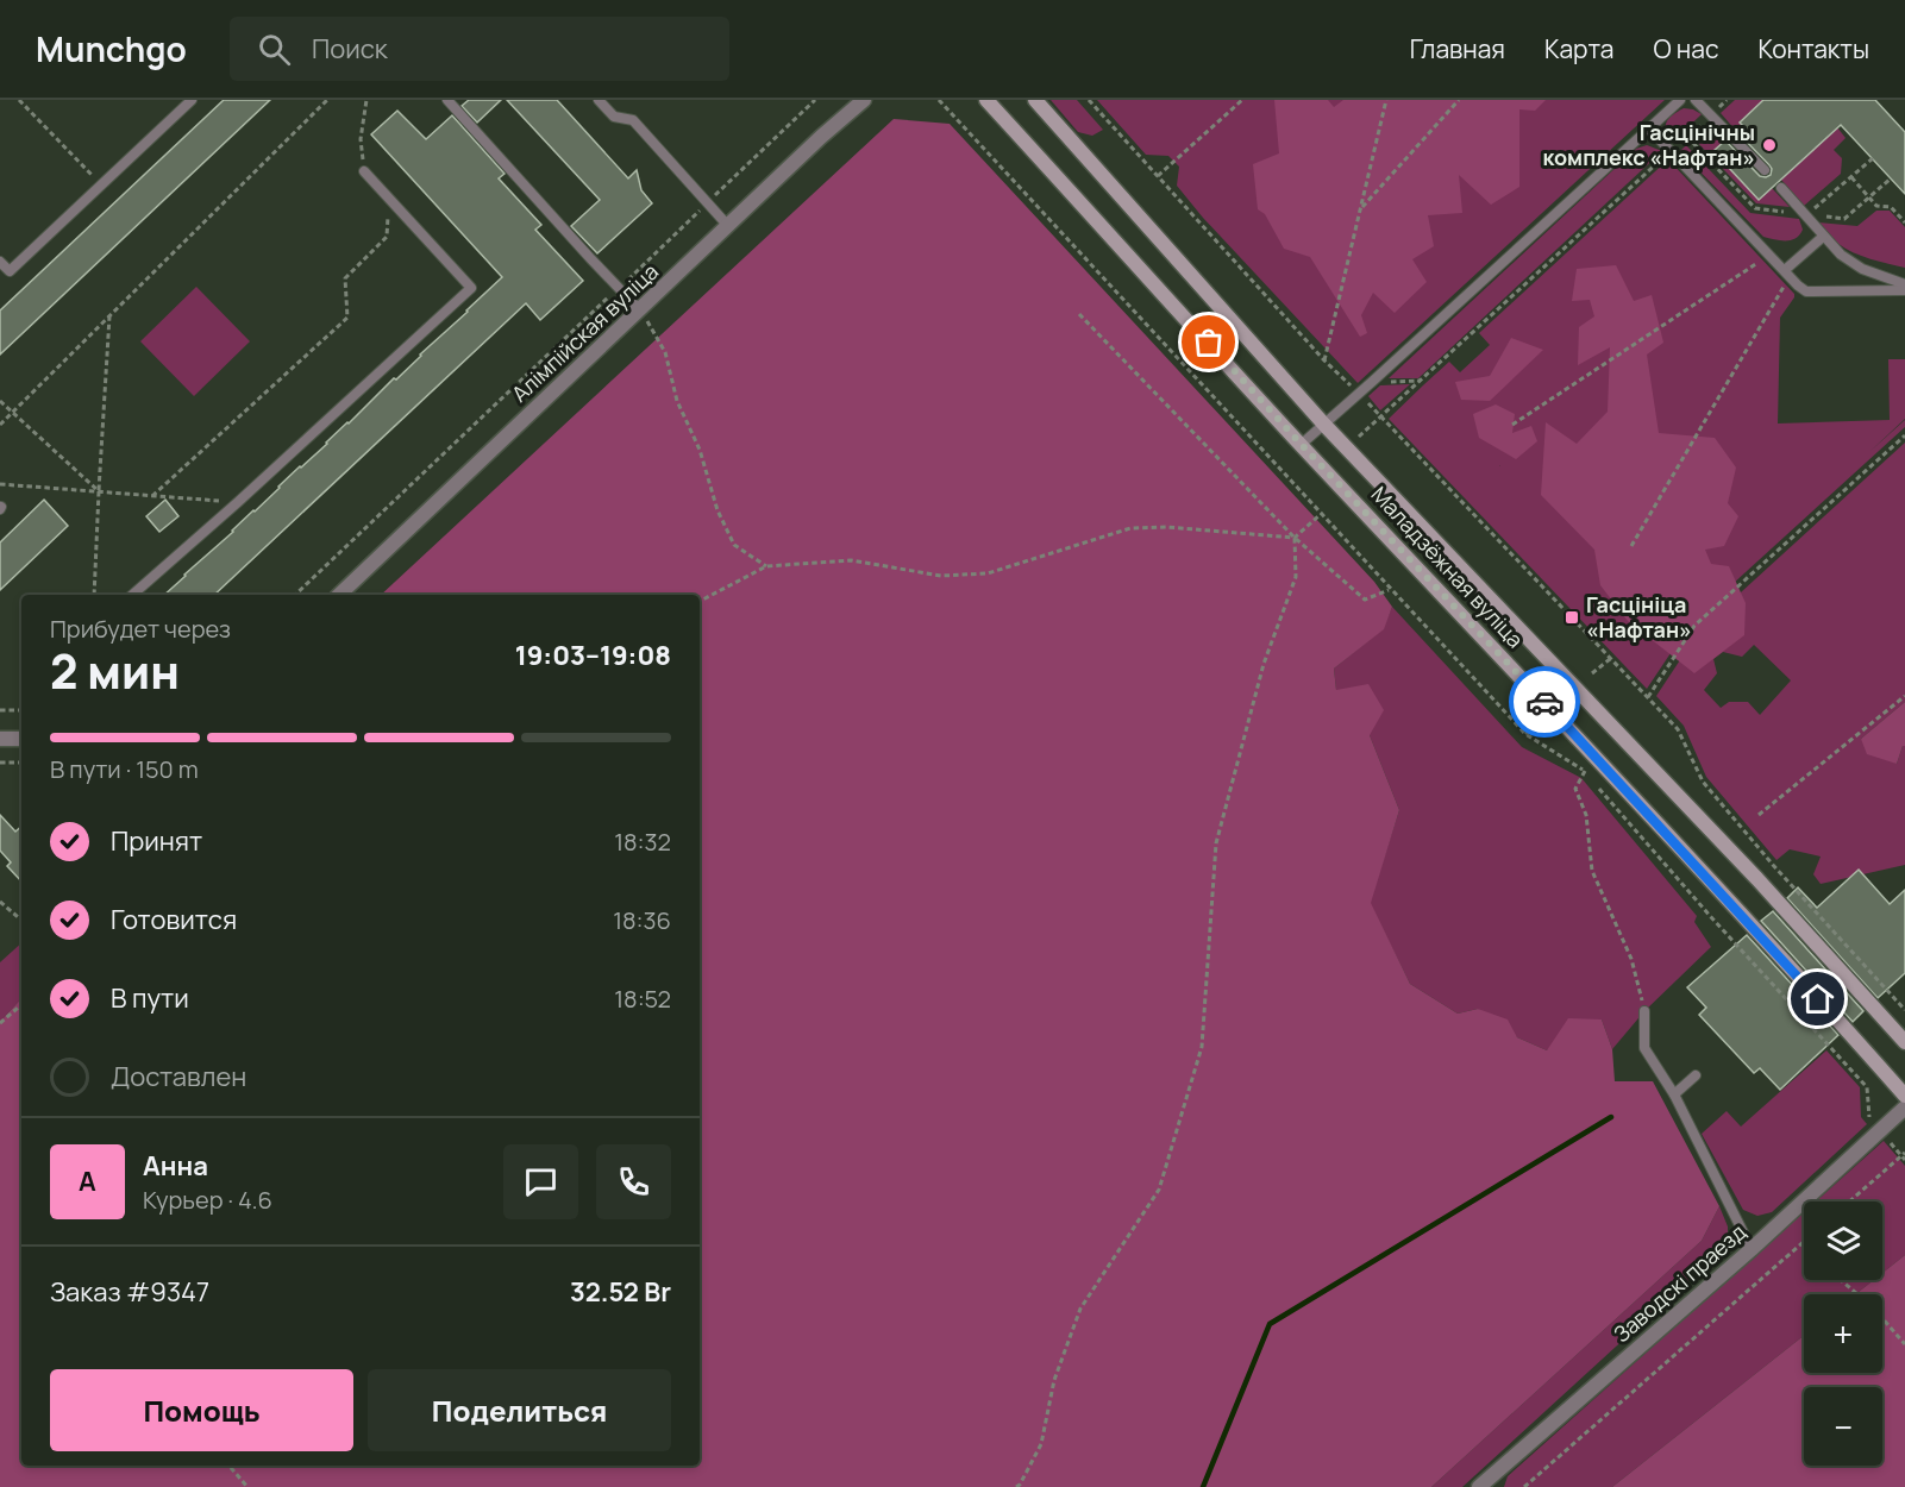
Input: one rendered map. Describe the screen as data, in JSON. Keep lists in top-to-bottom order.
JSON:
{
  "streets": {
    "main road": ["Маладзёжная вуліца"],
    "street": ["Алімпійская вуліца", "Заводскі праезд"]
  },
  "places": {
    "other": ["Гасцінічны комплекс «Нафтан»"],
    "transit": ["Гасцініца «Нафтан»"]
  },
  "page": {
    "header": "Munchgo",
    "search": "Поиск",
    "nav": [
      "Главная",
      "Карта",
      "О нас",
      "Контакты"
    ],
    "heading": ["2 мин", "Прибудет через", "19:03–19:08"],
    "panel": [
      "Анна",
      "Курьер · 4.6",
      "Заказ #9347",
      "32.52 Br"
    ],
    "bar": "В пути · 150 m",
    "list": [
      ["Принят", "18:32"],
      ["Готовится", "18:36"],
      ["В пути", "18:52"],
      "Доставлен"
    ],
    "round": "А",
    "map_buttons": ["+", "−"],
    "buttons": ["Помощь", "Поделиться"]
  }
}
